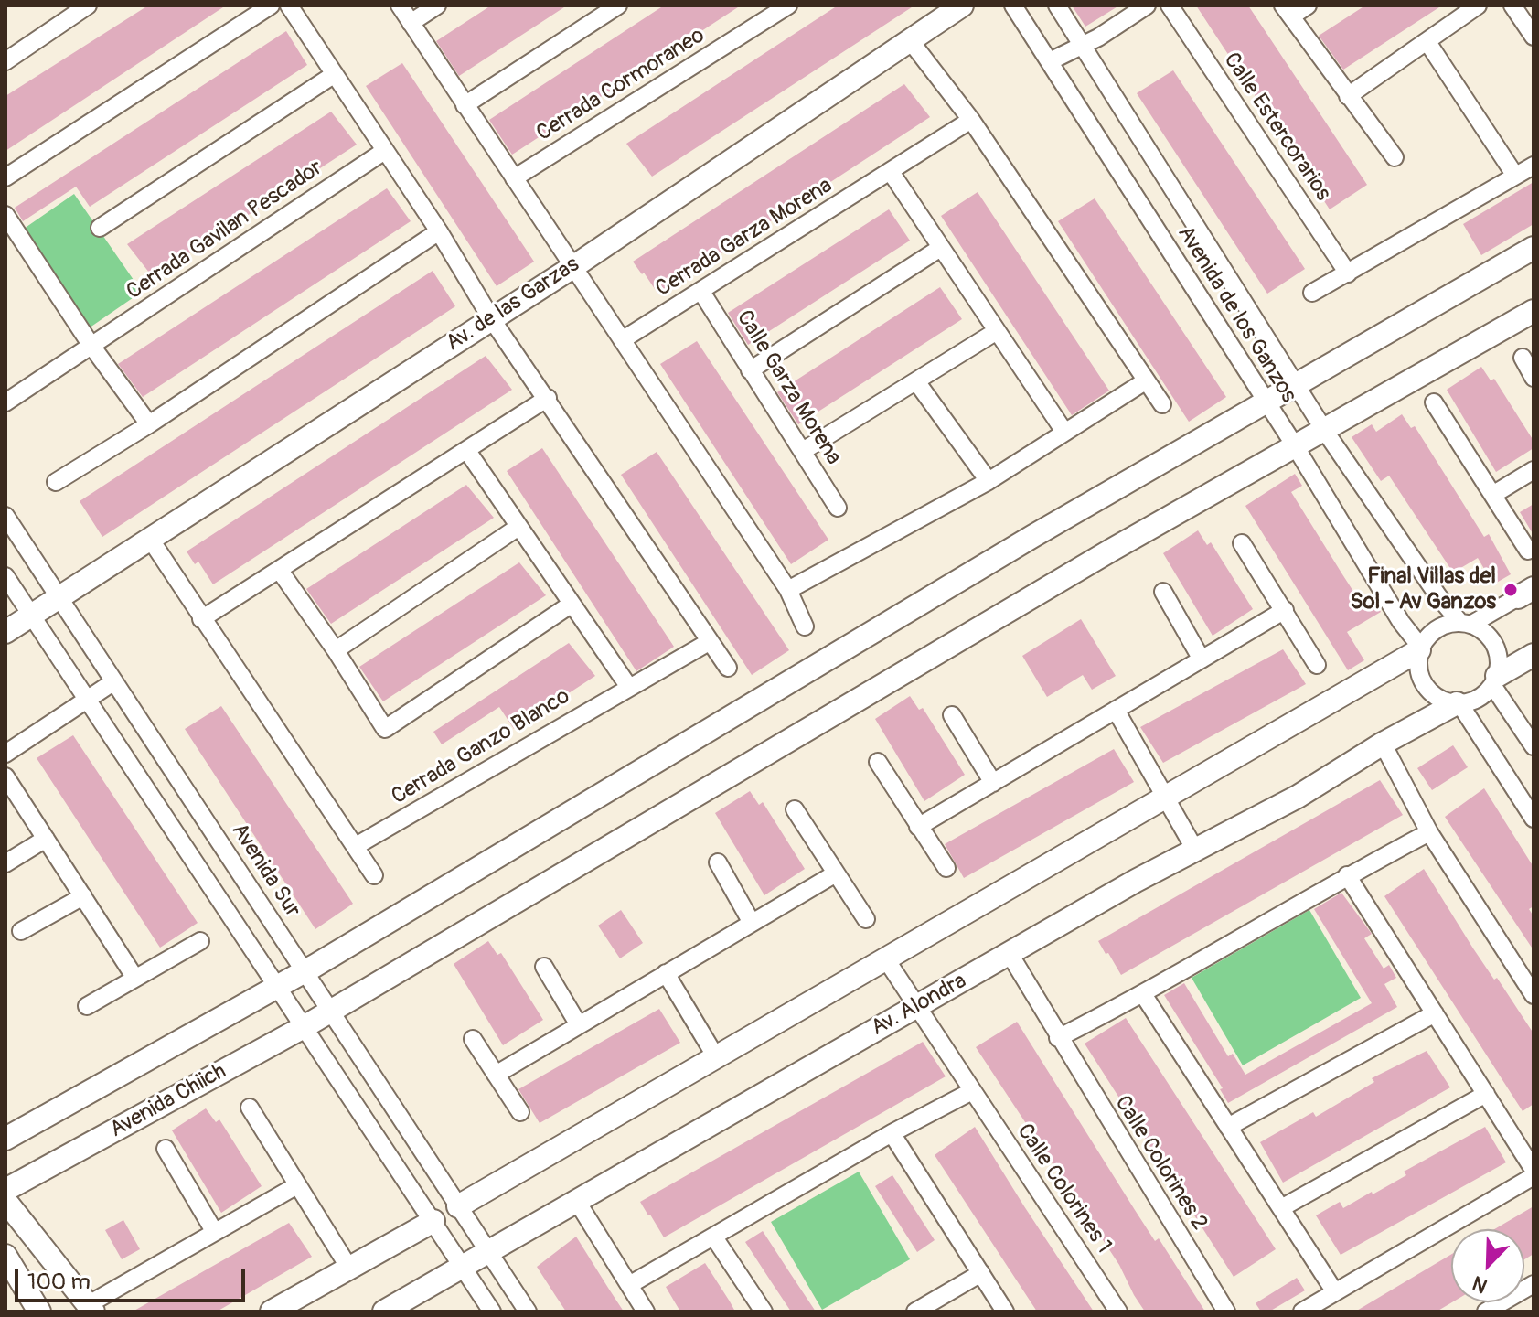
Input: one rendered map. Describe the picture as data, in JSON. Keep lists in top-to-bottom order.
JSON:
{
  "streets": {
    "main road": ["Av. de las Garzas", "Av. Alondra", "Avenida Chiich"],
    "street": [
      "Cerrada Cormoraneo",
      "Calle Estercorarios",
      "Cerrada Gavilan Pescador",
      "Cerrada Garza Morena",
      "Avenida de los Ganzos",
      "Calle Garza Morena",
      "Cerrada Ganzo Blanco",
      "Avenida Sur",
      "Calle Colorines 2",
      "Calle Colorines 1"
    ]
  },
  "crossings": [
    ["Cerrada Garza Morena", "Calle Garza Morena"],
    ["Av. de las Garzas", "Avenida Sur"],
    ["Avenida de los Ganzos", "Av. Alondra"],
    ["Avenida de los Ganzos", "Avenida Chiich"],
    ["Avenida Sur", "Av. Alondra"],
    ["Avenida Sur", "Avenida Chiich"],
    ["Av. Alondra", "Calle Colorines 2"],
    ["Av. Alondra", "Calle Colorines 1"]
  ],
  "places": ["Final Villas del Sol - Av Ganzos"],
  "scale_bar": "100 m",
  "north": "bottom left"
}
